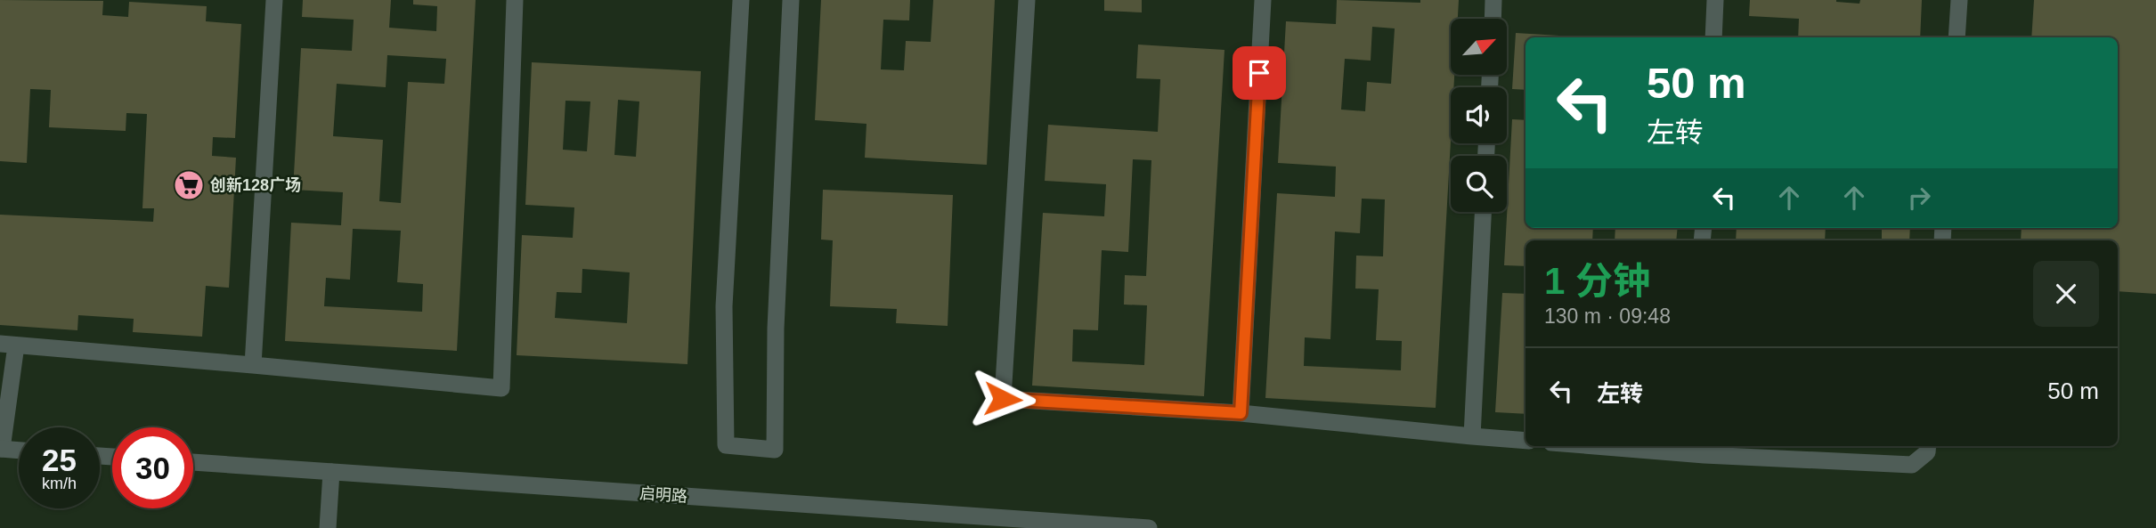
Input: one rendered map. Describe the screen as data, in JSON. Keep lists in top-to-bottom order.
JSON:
{
  "streets": {
    "street": ["启明路"]
  },
  "places": {
    "supermarket": ["创新128广场"]
  },
  "north": "top right",
  "page": {
    "turn": ["50 m", "左转"],
    "heading": ["1 分钟", "130 m · 09:48"],
    "list": [
      {
        "name": "左转",
        "value": "50 m"
      }
    ],
    "speed": "25 km/h",
    "limit": "30"
  }
}
